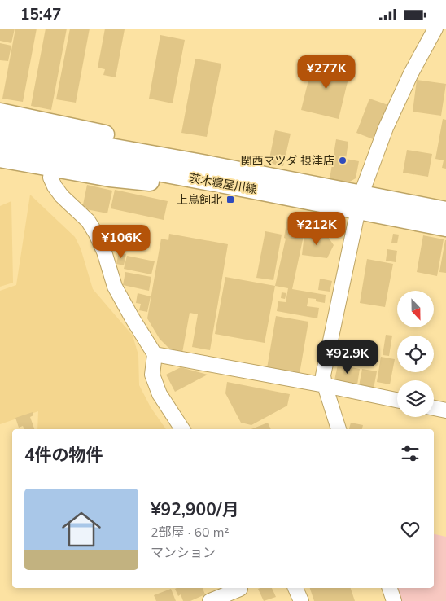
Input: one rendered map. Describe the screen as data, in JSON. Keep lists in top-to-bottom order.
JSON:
{
  "streets": {
    "main road": ["茨木寝屋川線"]
  },
  "places": {
    "other": ["関西マツダ 摂津店"],
    "transit": ["上鳥飼北"]
  },
  "north": "bottom",
  "page": {
    "status": "15:47",
    "price": [
      "¥277K",
      "¥212K",
      "¥106K",
      "¥92.9K"
    ],
    "heading": "4件の物件",
    "list": [
      {
        "name": "¥92,900/月",
        "note": "2部屋 · 60 m² · マンション"
      }
    ]
  }
}
